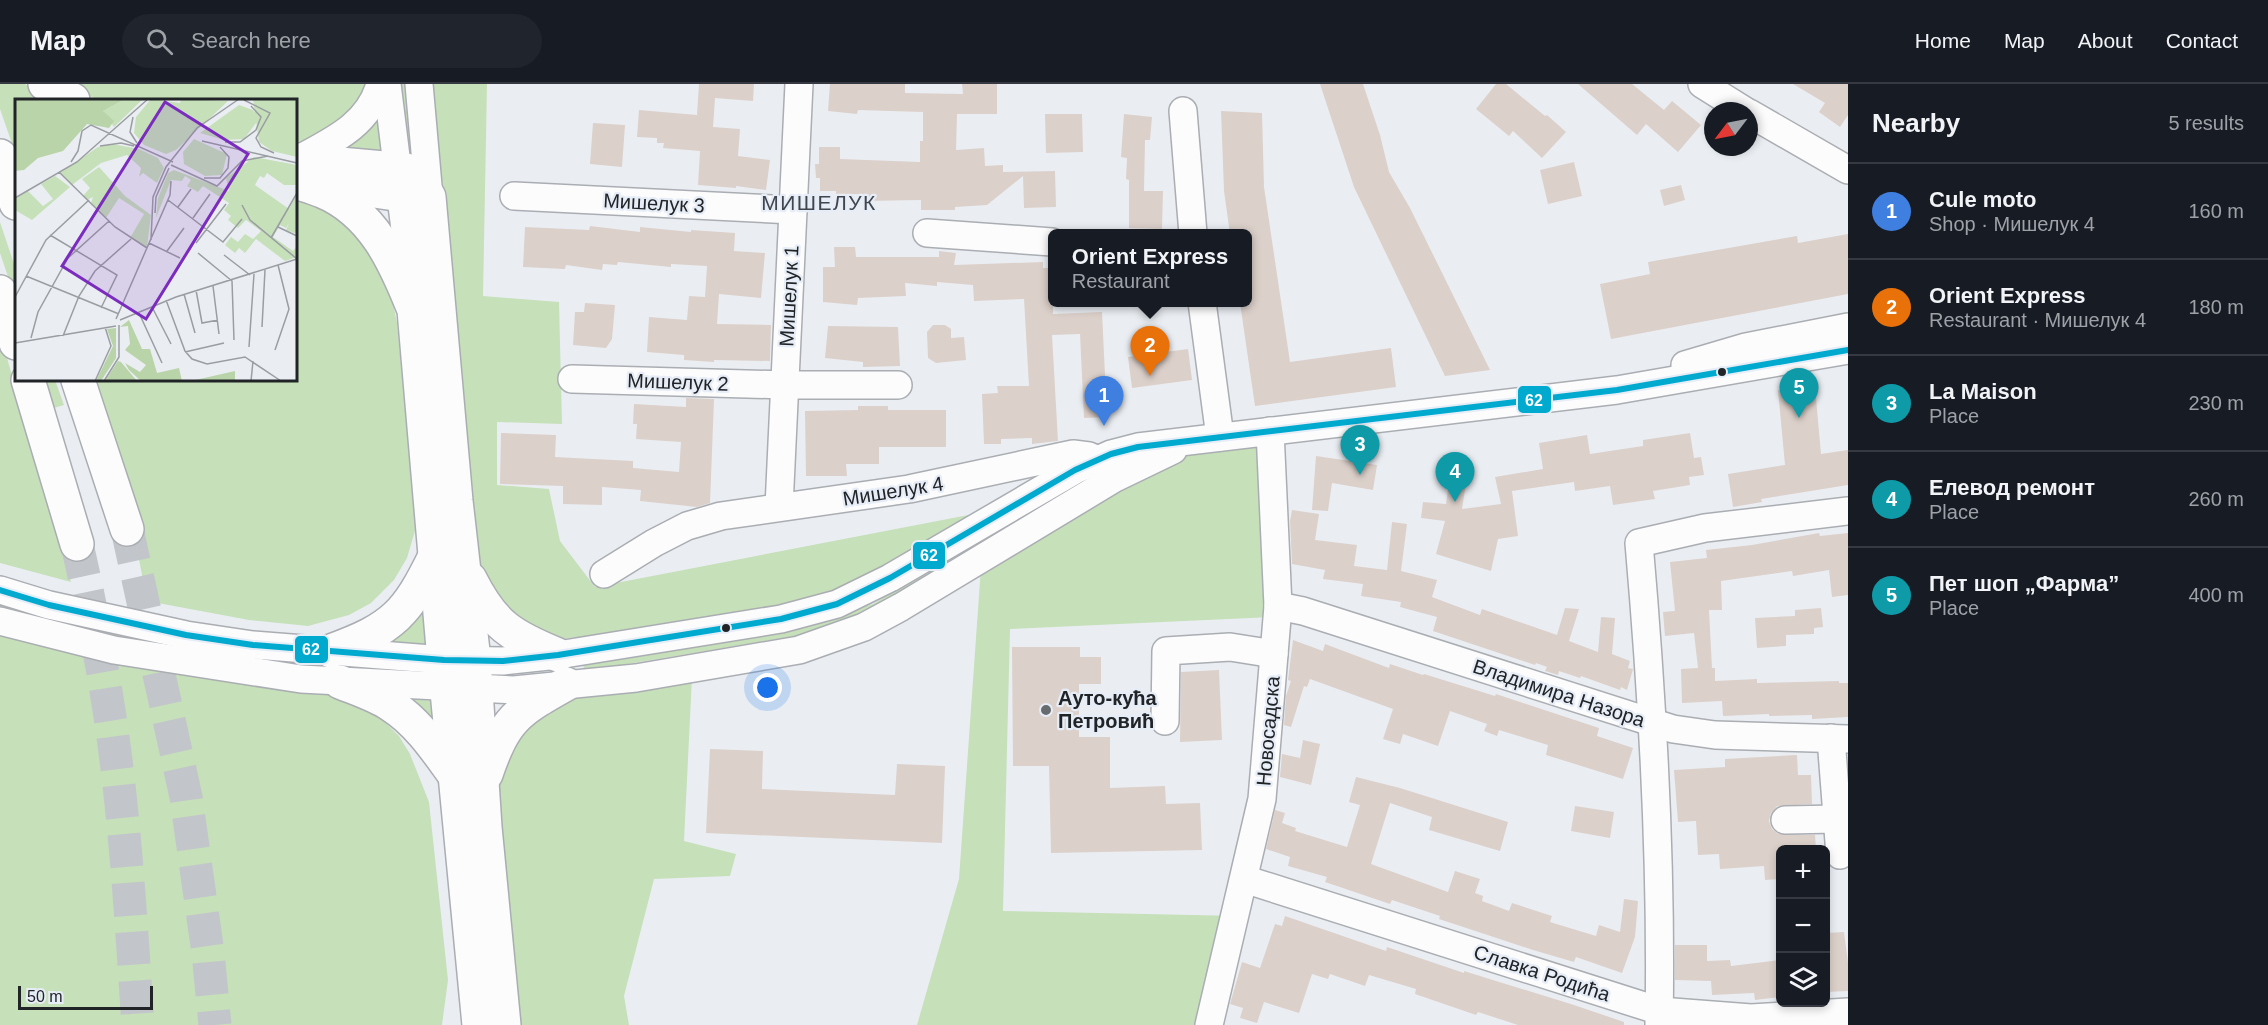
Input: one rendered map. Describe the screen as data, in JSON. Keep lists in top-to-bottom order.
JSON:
{
  "streets": {
    "street": [
      "Мишелук 3",
      "Мишелук 1",
      "Мишелук 2",
      "Мишелук 4",
      "Владимира Назора",
      "Новосадска",
      "Славка Родића"
    ]
  },
  "crossings": [
    ["Мишелук 3", "Мишелук 1"],
    ["Мишелук 1", "Мишелук 2"],
    ["Мишелук 1", "Мишелук 4"],
    ["Мишелук 4", "Новосадска"],
    ["Владимира Назора", "Новосадска"],
    ["Новосадска", "Славка Родића"]
  ],
  "districts": ["МИШЕЛУК"],
  "places": ["Ауто-кућа Петровић"],
  "lines": ["transit line 62"],
  "scale_bar": "50 m",
  "north": "bottom left",
  "page": {
    "header": "Map",
    "search": "Search here",
    "nav": [
      "Home",
      "Map",
      "About",
      "Contact"
    ],
    "heading": ["Nearby", "5 results"],
    "list": [
      {
        "mark": "1",
        "name": "Cule moto",
        "note": "Shop · Мишелук 4",
        "value": "160 m"
      },
      {
        "mark": "2",
        "name": "Orient Express",
        "note": "Restaurant · Мишелук 4",
        "value": "180 m"
      },
      {
        "mark": "3",
        "name": "La Maison",
        "note": "Place",
        "value": "230 m"
      },
      {
        "mark": "4",
        "name": "Елевод ремонт",
        "note": "Place",
        "value": "260 m"
      },
      {
        "mark": "5",
        "name": "Пет шоп „Фарма”",
        "note": "Place",
        "value": "400 m"
      }
    ],
    "popup": ["Orient Express", "Restaurant"],
    "pins": [
      "2",
      "5",
      "1",
      "3",
      "4"
    ],
    "map_buttons": ["+", "−"],
    "scale": "50 m"
  }
}
